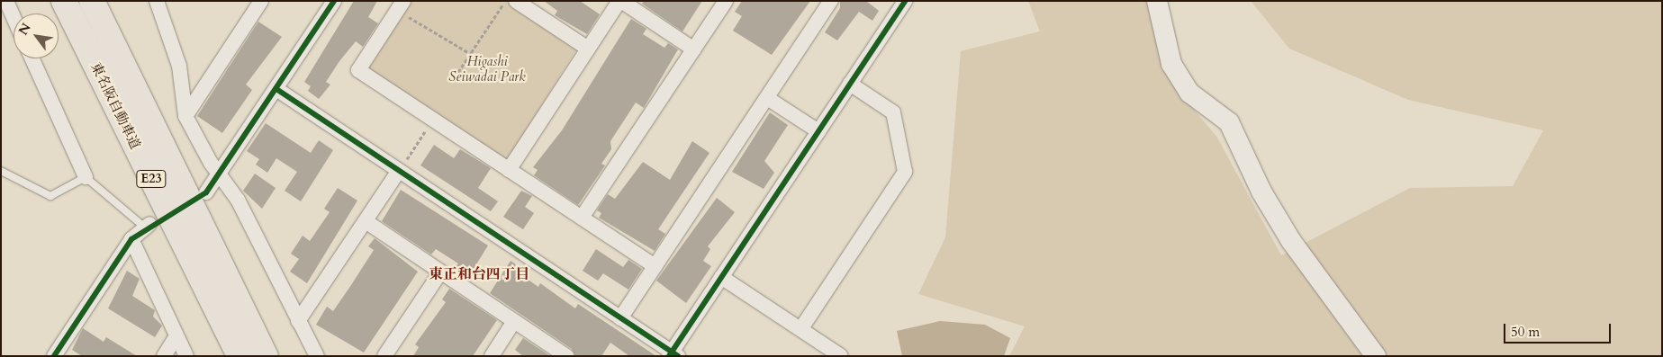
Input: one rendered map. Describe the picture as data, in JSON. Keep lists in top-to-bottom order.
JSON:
{
  "streets": {
    "highway": ["東名阪自動車道", "E23"]
  },
  "districts": ["東正和台四丁目"],
  "parks": ["Higashi Seiwadai Park"],
  "scale_bar": "50 m",
  "north": "top left"
}
